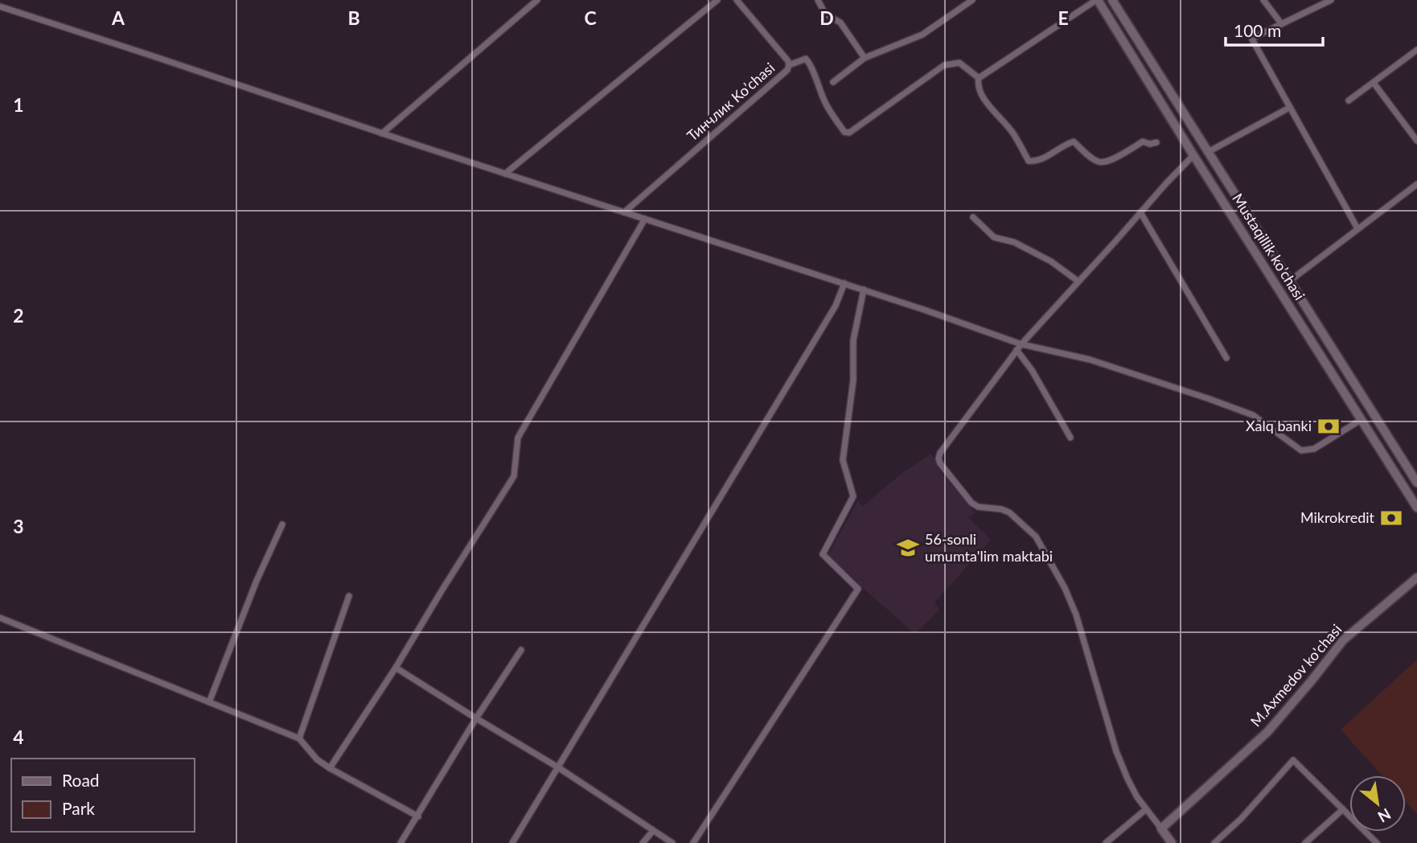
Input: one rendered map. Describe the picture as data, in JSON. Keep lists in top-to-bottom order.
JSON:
{
  "streets": {
    "main road": ["Mustaqillik ko’chasi", "M.Axmedov ko'chasi"],
    "street": ["Тинчлик Ko’chasi"]
  },
  "places": {
    "bank": ["Xalq banki", "Mikrokredit"],
    "school or university": ["56-sonli umumta'lim maktabi"]
  },
  "legend": ["Road", "Park"],
  "scale_bar": "100 m",
  "north": "bottom right",
  "grid": {
    "columns": [
      "A",
      "B",
      "C",
      "D",
      "E"
    ],
    "rows": [
      "1",
      "2",
      "3",
      "4"
    ]
  }
}
